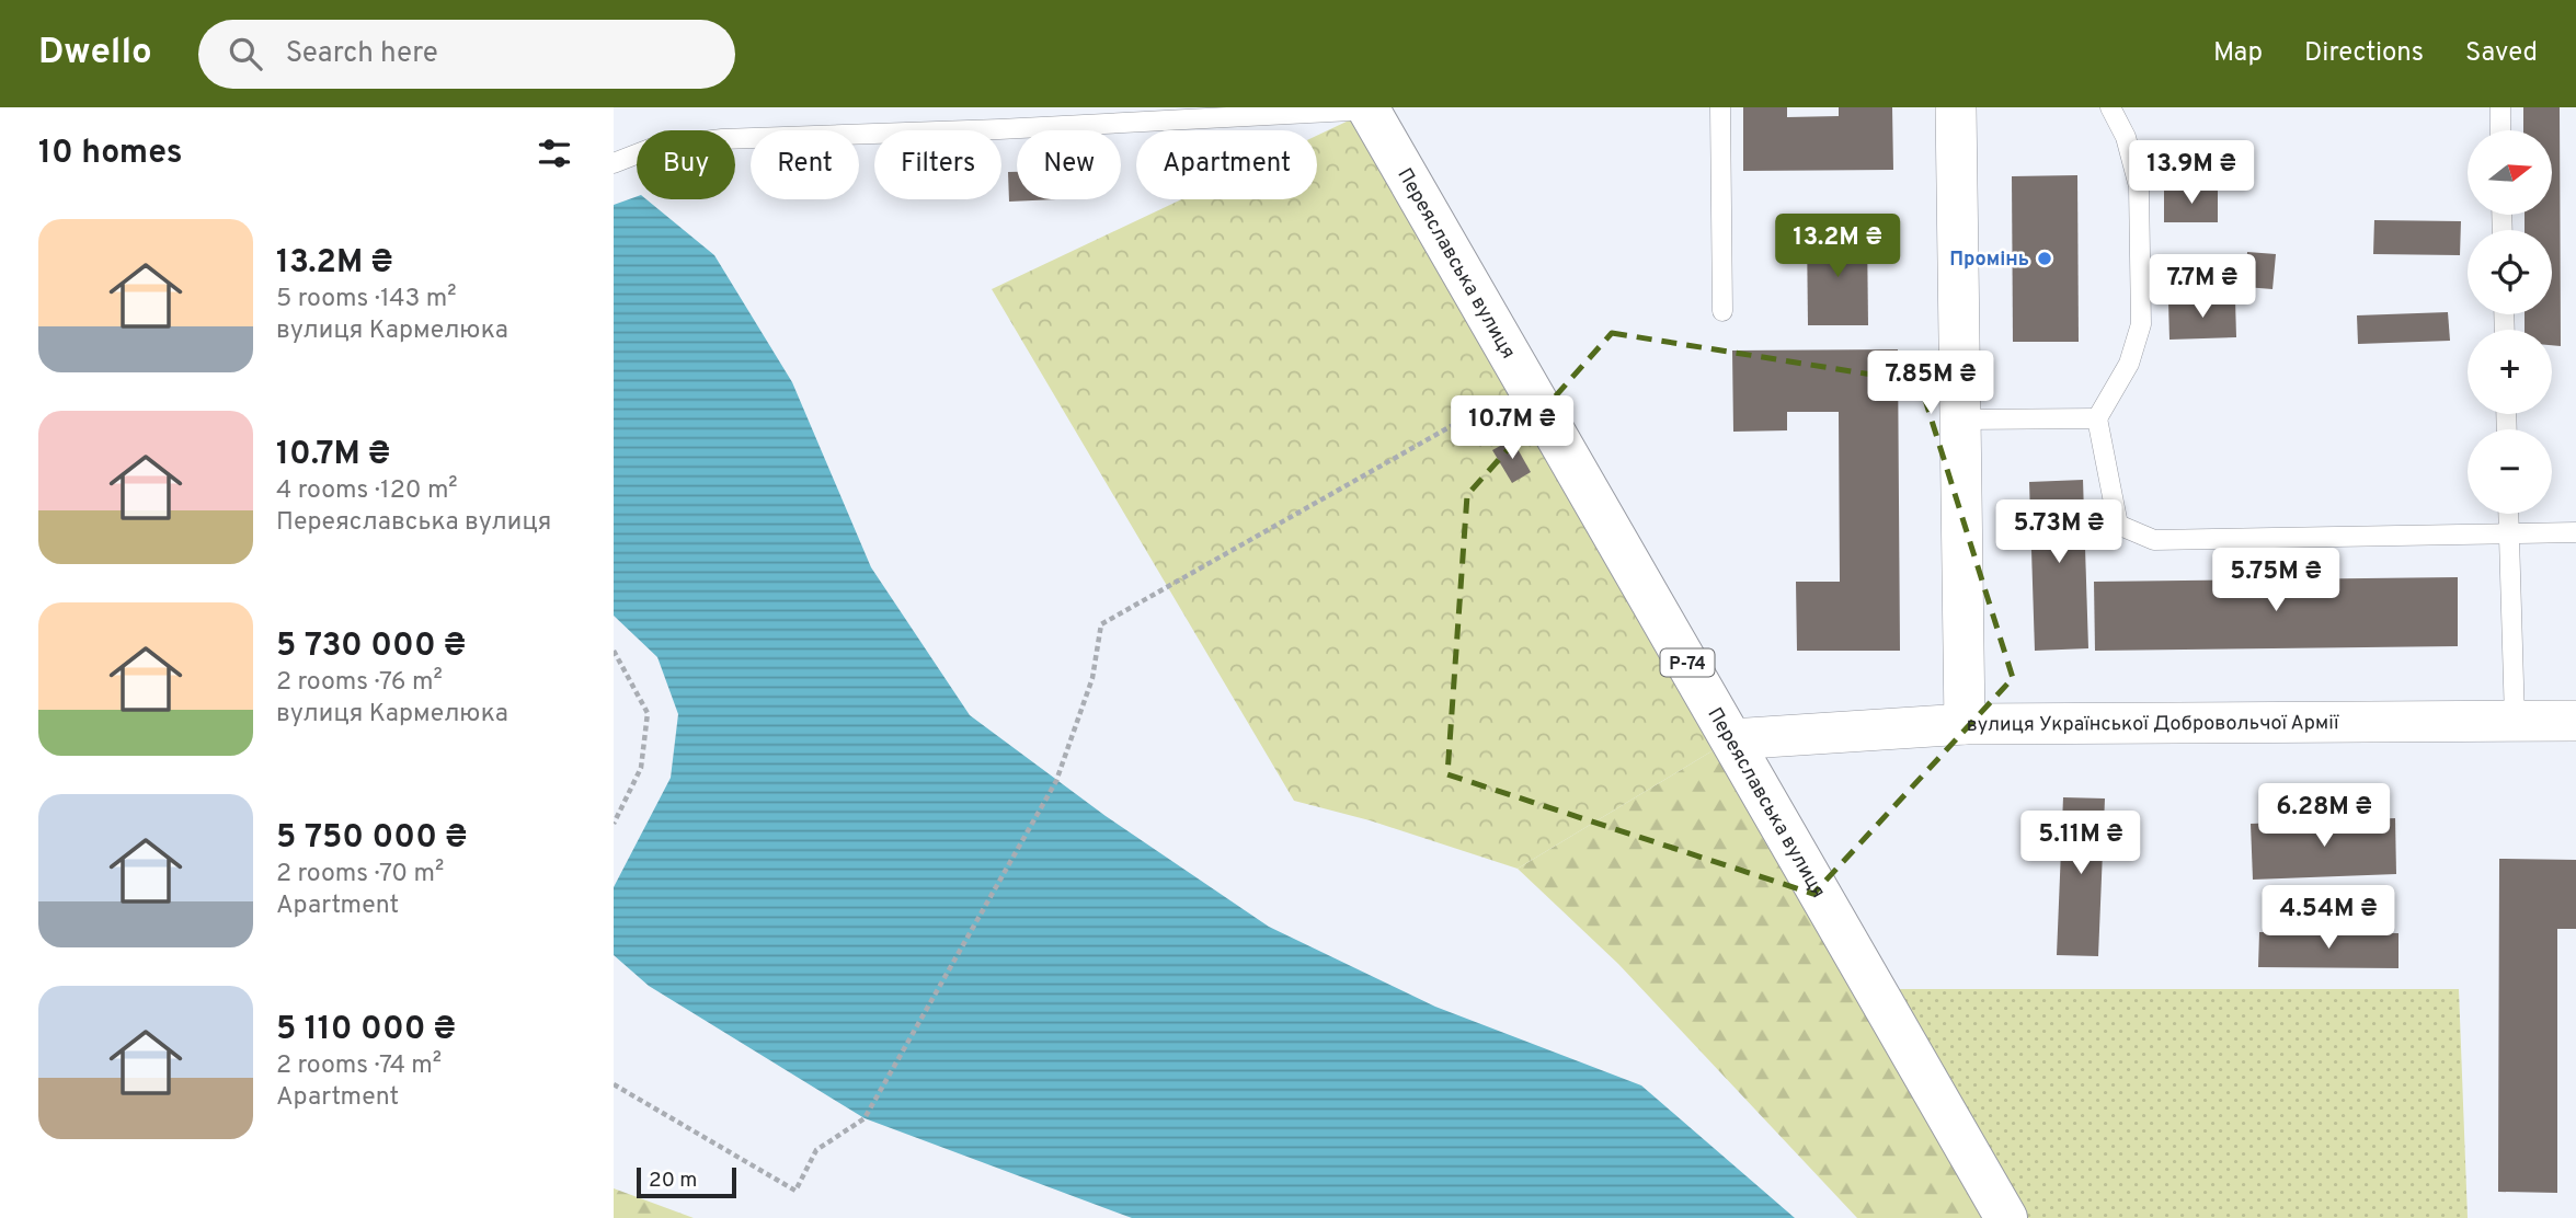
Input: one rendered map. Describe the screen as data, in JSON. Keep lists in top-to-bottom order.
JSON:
{
  "streets": {
    "main road": ["Переяславська вулиця", "Р-74"],
    "street": ["вулиця Української Добровольчої Армії"]
  },
  "crossings": [
    ["Переяславська вулиця", "вулиця Української Добровольчої Армії"]
  ],
  "places": ["Промінь"],
  "scale_bar": "20 m",
  "north": "right",
  "page": {
    "header": "Dwello",
    "search": "Search here",
    "nav": ["Map", "Directions", "Saved"],
    "heading": "10 homes",
    "map_buttons": ["+", "−"],
    "chip": [
      "Buy",
      "Rent",
      "Filters",
      "New",
      "Apartment"
    ],
    "price": [
      "13.9M ₴",
      "13.2M ₴",
      "7.7M ₴",
      "7.85M ₴",
      "10.7M ₴",
      "5.73M ₴",
      "5.75M ₴",
      "6.28M ₴",
      "5.11M ₴",
      "4.54M ₴"
    ],
    "list": [
      {
        "name": "13.2M ₴",
        "note": "5 rooms · 143 m² · вулиця Кармелюка"
      },
      {
        "name": "10.7M ₴",
        "note": "4 rooms · 120 m² · Переяславська вулиця"
      },
      {
        "name": "5 730 000 ₴",
        "note": "2 rooms · 76 m² · вулиця Кармелюка"
      },
      {
        "name": "5 750 000 ₴",
        "note": "2 rooms · 70 m² · Apartment"
      },
      {
        "name": "5 110 000 ₴",
        "note": "2 rooms · 74 m² · Apartment"
      }
    ],
    "scale": "20 m"
  }
}
